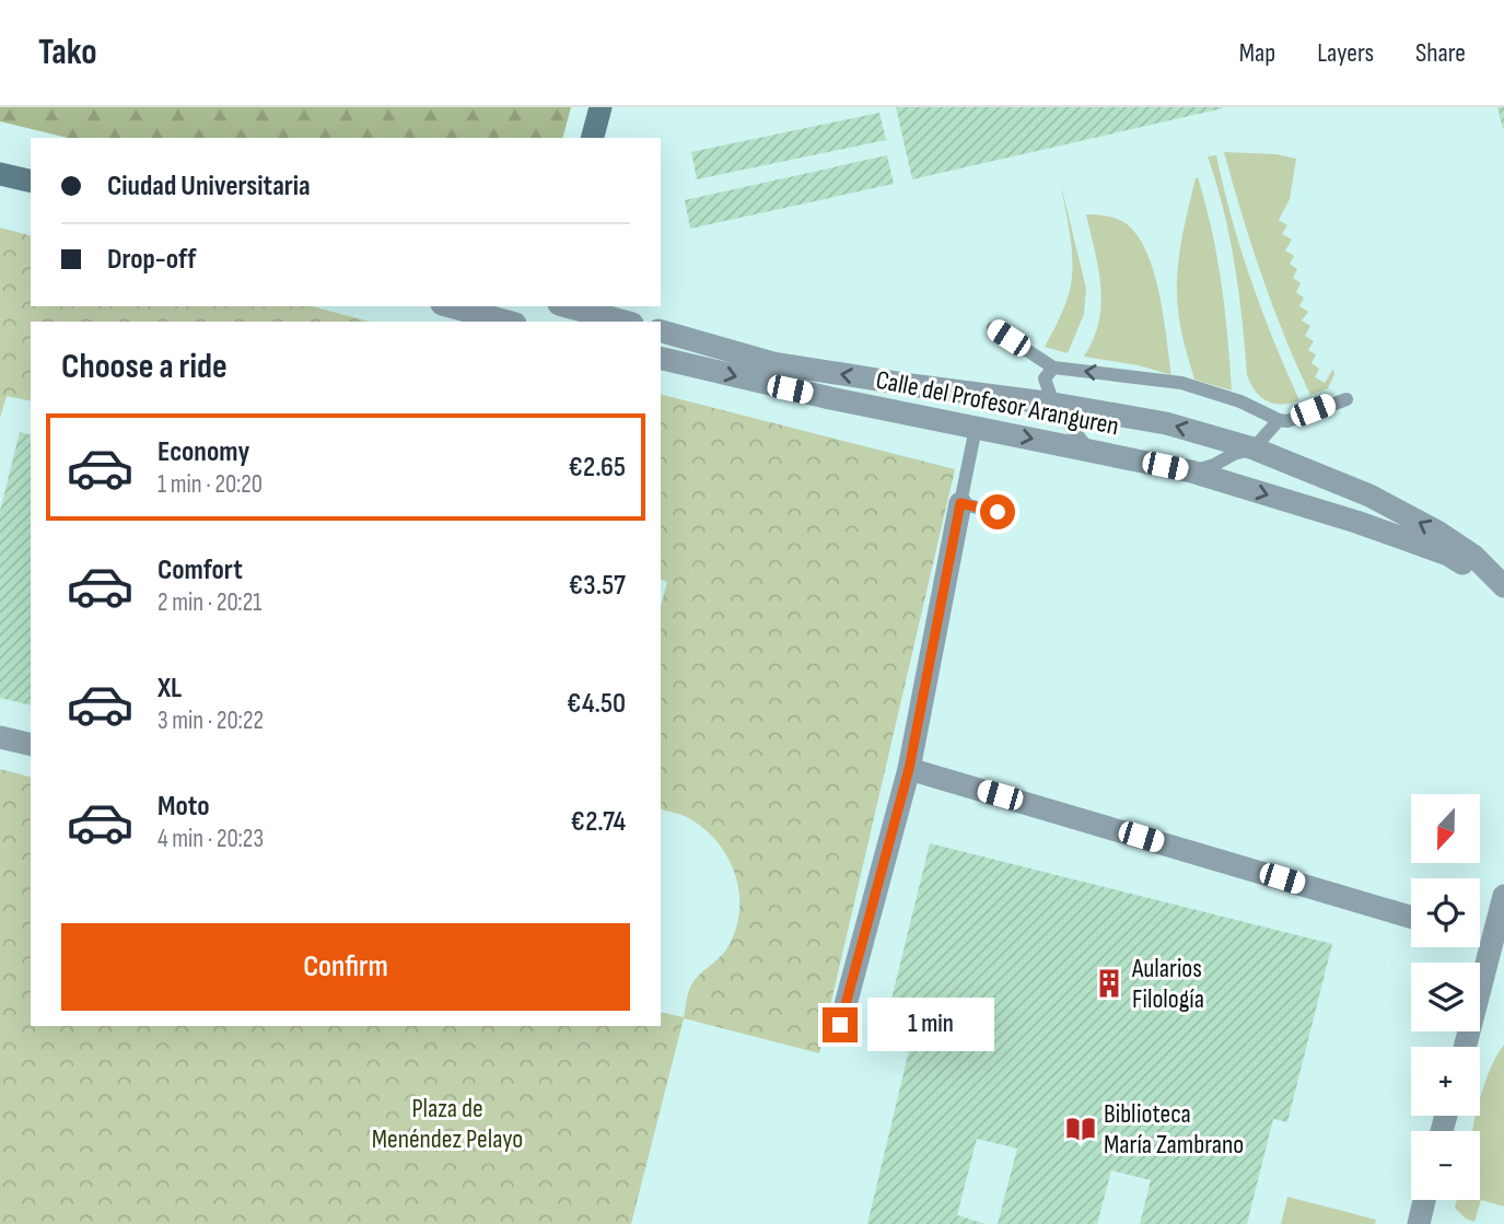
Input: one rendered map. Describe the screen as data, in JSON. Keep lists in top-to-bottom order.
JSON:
{
  "streets": {
    "street": ["Calle del Profesor Aranguren"]
  },
  "parks": ["Plaza de Menéndez Pelayo"],
  "places": {
    "building": ["Aularios Filología"],
    "library": ["Biblioteca María Zambrano"]
  },
  "north": "bottom",
  "page": {
    "header": "Tako",
    "nav": ["Map", "Layers", "Share"],
    "banner": ["Ciudad Universitaria", "Drop-off"],
    "heading": "Choose a ride",
    "list": [
      {
        "name": "Economy",
        "note": "1 min · 20:20",
        "value": "€2.65"
      },
      {
        "name": "Comfort",
        "note": "2 min · 20:21",
        "value": "€3.57"
      },
      {
        "name": "XL",
        "note": "3 min · 20:22",
        "value": "€4.50"
      },
      {
        "name": "Moto",
        "note": "4 min · 20:23",
        "value": "€2.74"
      }
    ],
    "map_buttons": ["+", "−"],
    "buttons": "Confirm",
    "bubble": "1 min"
  }
}
